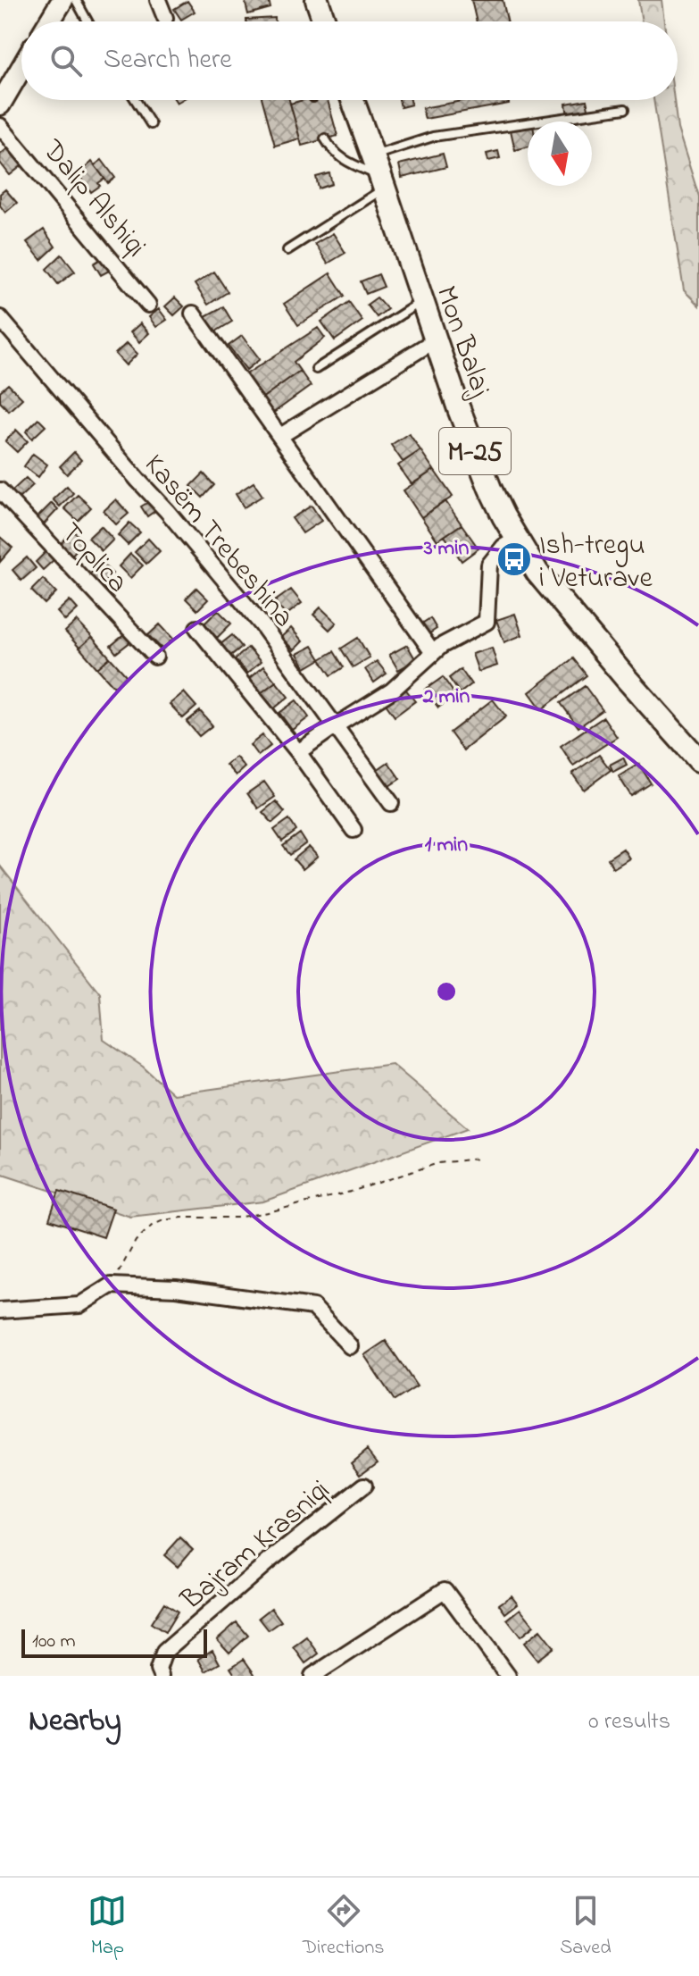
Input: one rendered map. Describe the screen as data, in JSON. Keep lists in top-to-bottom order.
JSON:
{
  "streets": {
    "main road": ["Mon Balaj", "M-25"],
    "street": [
      "Dalip Alshiqi",
      "Kasëm Trebeshina",
      "Toplica",
      "Bajram Krasniqi"
    ]
  },
  "places": {
    "bus stop": ["Ish-tregu i Veturave"]
  },
  "scale_bar": "100 m",
  "north": "bottom",
  "page": {
    "search": "Search here",
    "scale": "100 m",
    "heading": ["Nearby", "0 results"],
    "nav": ["Map", "Directions", "Saved"]
  },
  "rings": ["3 min", "2 min", "1 min"]
}
